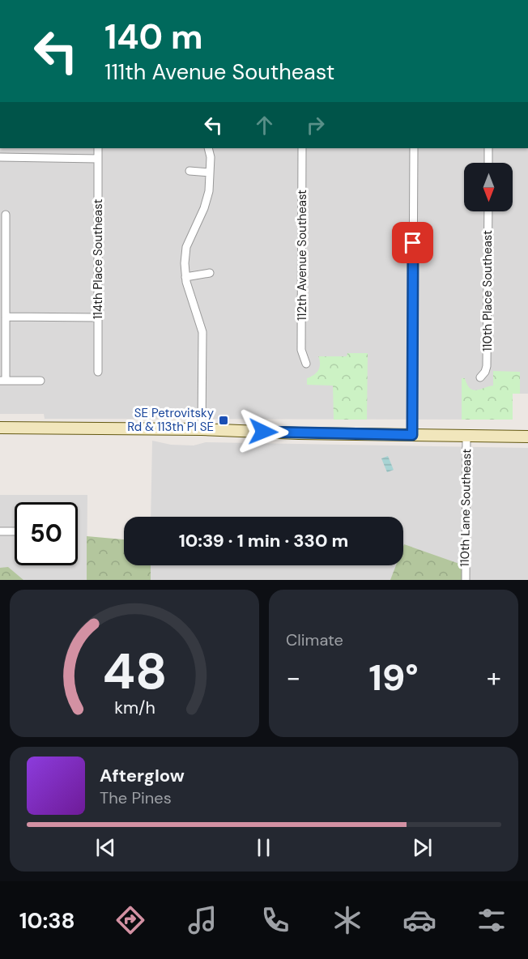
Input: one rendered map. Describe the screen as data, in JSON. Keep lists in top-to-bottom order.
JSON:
{
  "streets": {
    "street": [
      "112th Avenue Southeast",
      "114th Place Southeast",
      "110th Place Southeast",
      "110th Lane Southeast"
    ]
  },
  "places": {
    "transit": ["SE Petrovitsky Rd & 113th Pl SE"]
  },
  "north": "bottom",
  "page": {
    "turn": ["140 m", "111th Avenue Southeast"],
    "limit": "50",
    "trip": "10:39 · 1 min · 330 m",
    "tile": "Climate",
    "heat": ["−", "19°", "+"],
    "song": ["Afterglow", "The Pines"],
    "tabs": "10:38",
    "gauge": ["48", "km/h"]
  }
}
